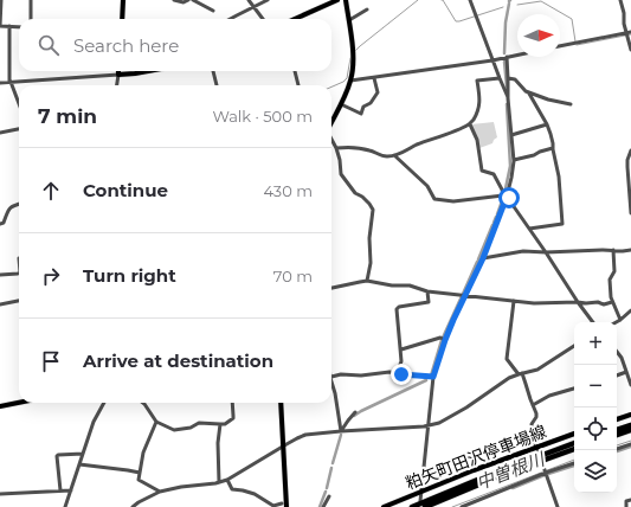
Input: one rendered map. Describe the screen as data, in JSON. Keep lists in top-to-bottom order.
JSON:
{
  "streets": {
    "main road": ["粕矢町田沢停車場線"]
  },
  "water": ["中曽根川"],
  "north": "right",
  "page": {
    "search": "Search here",
    "heading": ["7 min", "Walk · 500 m"],
    "list": [
      ["Continue", "430 m"],
      ["Turn right", "70 m"],
      "Arrive at destination"
    ],
    "map_buttons": ["+", "−"]
  }
}
